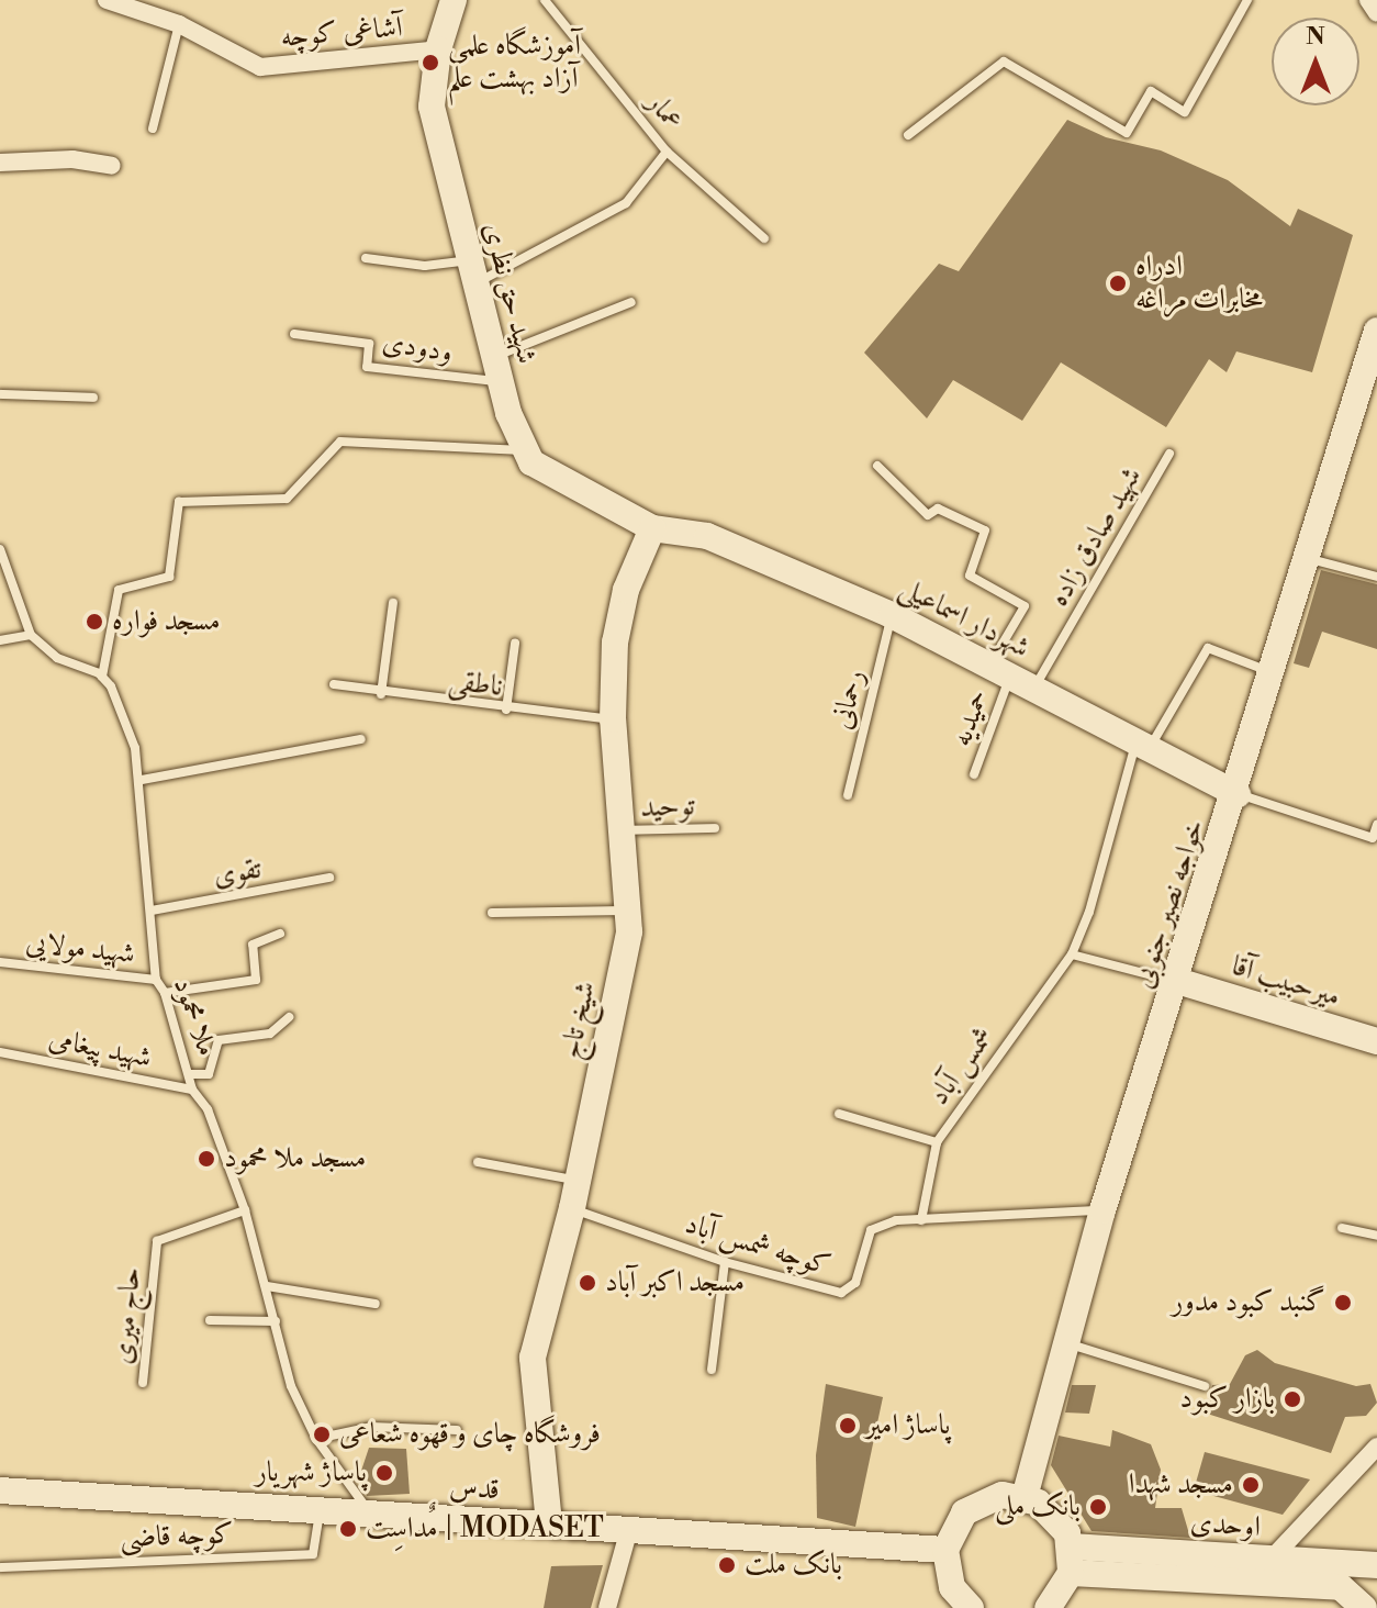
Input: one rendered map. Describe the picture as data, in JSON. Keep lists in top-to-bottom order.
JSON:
{
  "streets": {
    "street": [
      "آشاغی کوچه",
      "شهید حق نظری",
      "شهردار اسماعیلی",
      "خواجه نصیر جنوبی",
      "میرحبیب آقا",
      "شیخ تاج",
      "قدس",
      "اوحدی"
    ],
    "lane": [
      "عمار",
      "ودودی",
      "شهید صادق زاده",
      "ناطقی",
      "رحمانی",
      "حمیدیه",
      "توحید",
      "تقوی",
      "شهید مولایی",
      "ملا محمود",
      "شهید پیغامی",
      "شمس آباد",
      "کوچه شمس آباد",
      "حاج میری",
      "کوچه قاضی"
    ]
  },
  "crossings": [
    ["آشاغی کوچه", "شهید حق نظری"],
    ["شهید حق نظری", "ودودی"],
    ["شهید حق نظری", "شهردار اسماعیلی"],
    ["شهید حق نظری", "شیخ تاج"],
    ["شهید صادق زاده", "شهردار اسماعیلی"],
    ["شهردار اسماعیلی", "رحمانی"],
    ["شهردار اسماعیلی", "حمیدیه"],
    ["شهردار اسماعیلی", "خواجه نصیر جنوبی"],
    ["شهردار اسماعیلی", "شیخ تاج"],
    ["شهردار اسماعیلی", "شمس آباد"],
    ["ناطقی", "شیخ تاج"],
    ["توحید", "شیخ تاج"],
    ["تقوی", "ملا محمود"],
    ["خواجه نصیر جنوبی", "میرحبیب آقا"],
    ["خواجه نصیر جنوبی", "شمس آباد"],
    ["خواجه نصیر جنوبی", "کوچه شمس آباد"],
    ["شهید مولایی", "ملا محمود"],
    ["ملا محمود", "شهید پیغامی"],
    ["ملا محمود", "حاج میری"],
    ["ملا محمود", "قدس"],
    ["شیخ تاج", "کوچه شمس آباد"],
    ["شیخ تاج", "قدس"],
    ["شمس آباد", "کوچه شمس آباد"],
    ["قدس", "کوچه قاضی"]
  ],
  "places": [
    "آموزشگاه علمی آزاد بهشت علم",
    "ادراه مخابرات مراغه",
    "مسجد فواره",
    "مسجد ملا محمود",
    "مسجد اکبر آباد",
    "گنبد کبود مدور",
    "بازار کبود",
    "پاساژ امیر",
    "فروشگاه چای و قهوه شعاعی",
    "پاساژ شهریار",
    "مسجد شهدا",
    "بانک ملی",
    "مٌداسِت | MODASET",
    "بانک ملت"
  ],
  "north": "top"
}
